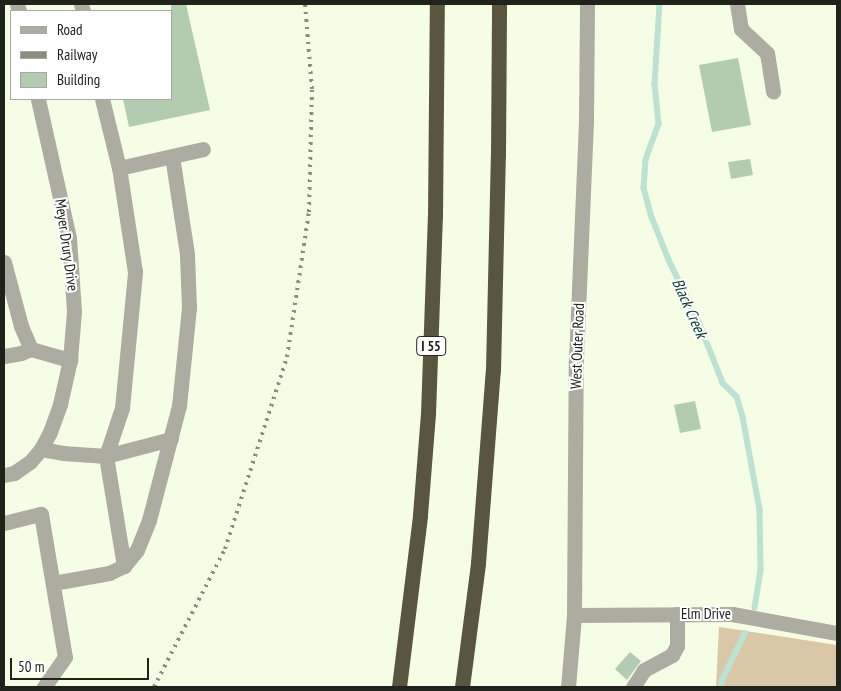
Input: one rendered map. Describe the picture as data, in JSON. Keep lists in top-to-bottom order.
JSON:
{
  "streets": {
    "highway": ["I 55"],
    "street": ["Meyer Drury Drive", "West Outer Road", "Elm Drive"]
  },
  "crossings": [
    ["West Outer Road", "Elm Drive"]
  ],
  "water": ["Black Creek"],
  "legend": ["Road", "Railway", "Building"],
  "scale_bar": "50 m"
}
